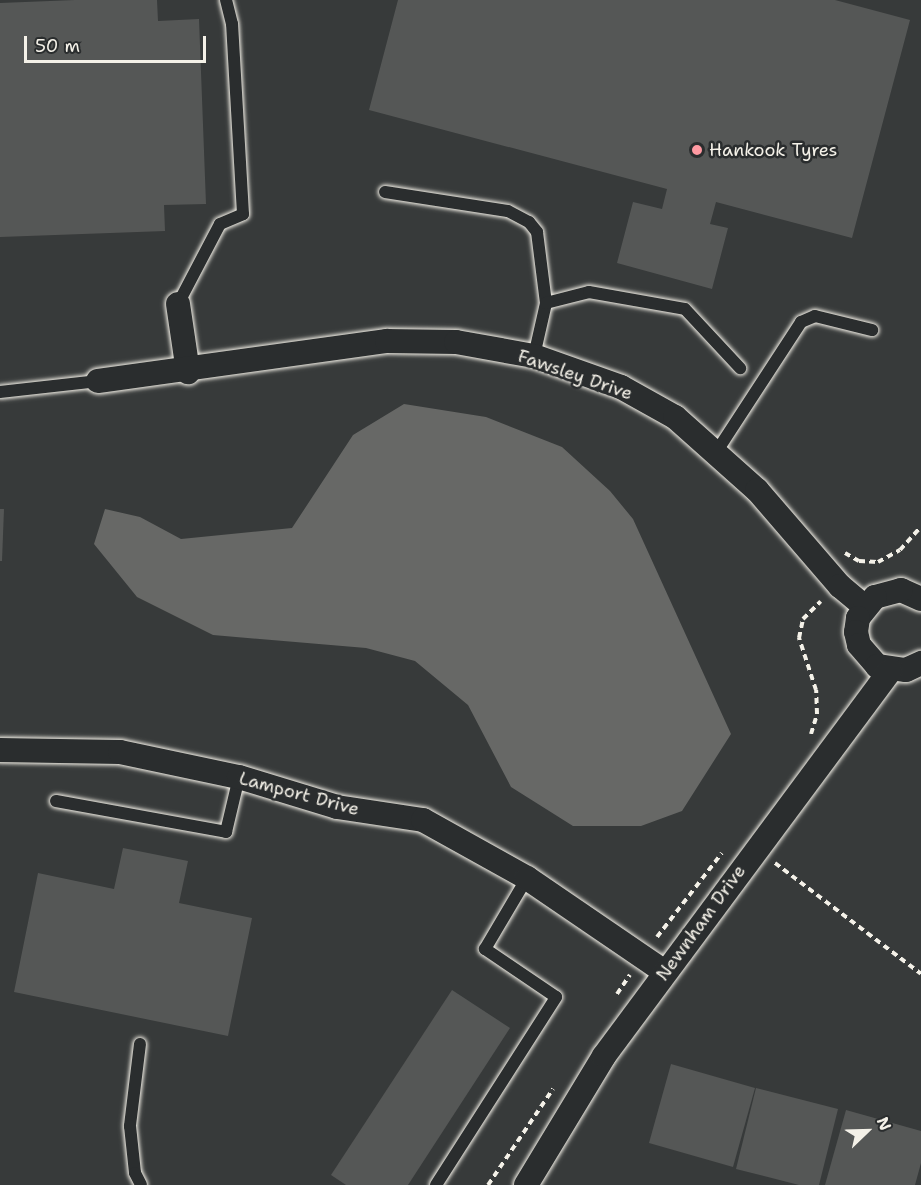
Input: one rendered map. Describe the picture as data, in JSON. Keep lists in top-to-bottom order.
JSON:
{
  "streets": {
    "street": ["Fawsley Drive", "Lamport Drive", "Newnham Drive"]
  },
  "crossings": [
    ["Lamport Drive", "Newnham Drive"]
  ],
  "places": ["Hankook Tyres"],
  "scale_bar": "50 m",
  "north": "top right"
}
